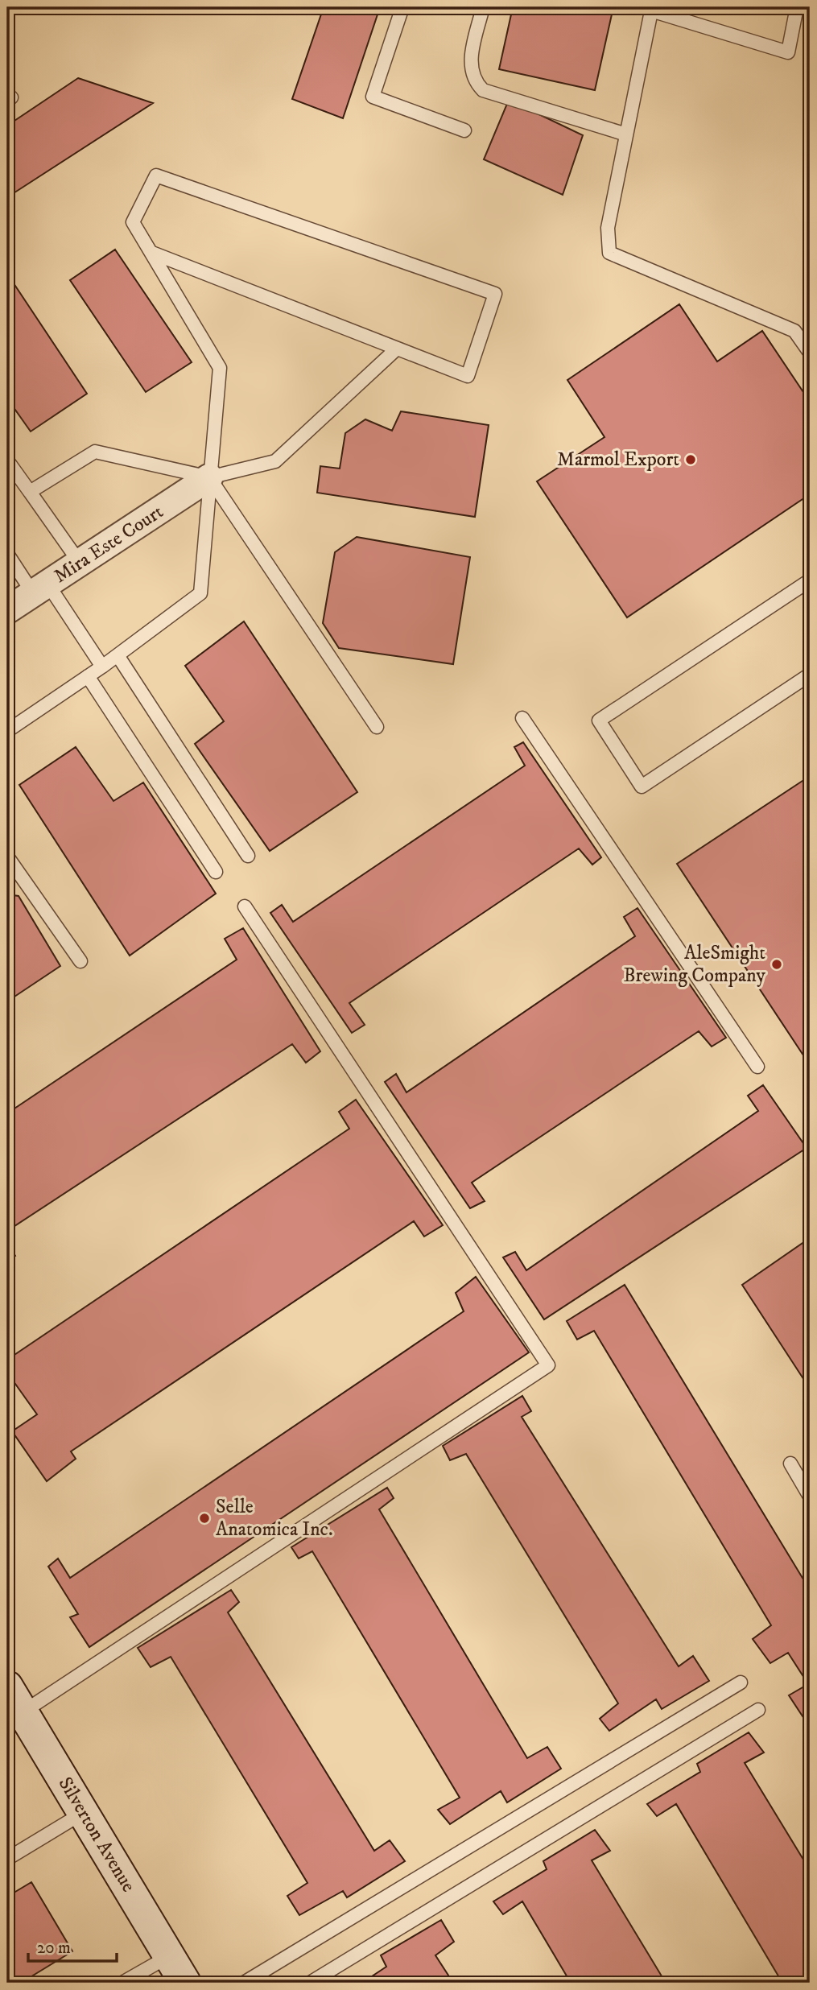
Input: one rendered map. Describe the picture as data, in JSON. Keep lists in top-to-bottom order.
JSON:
{
  "streets": {
    "street": ["Mira Este Court", "Silverton Avenue"]
  },
  "places": ["Marmol Export", "AleSmight Brewing Company", "Selle Anatomica Inc."],
  "scale_bar": "20 m"
}
